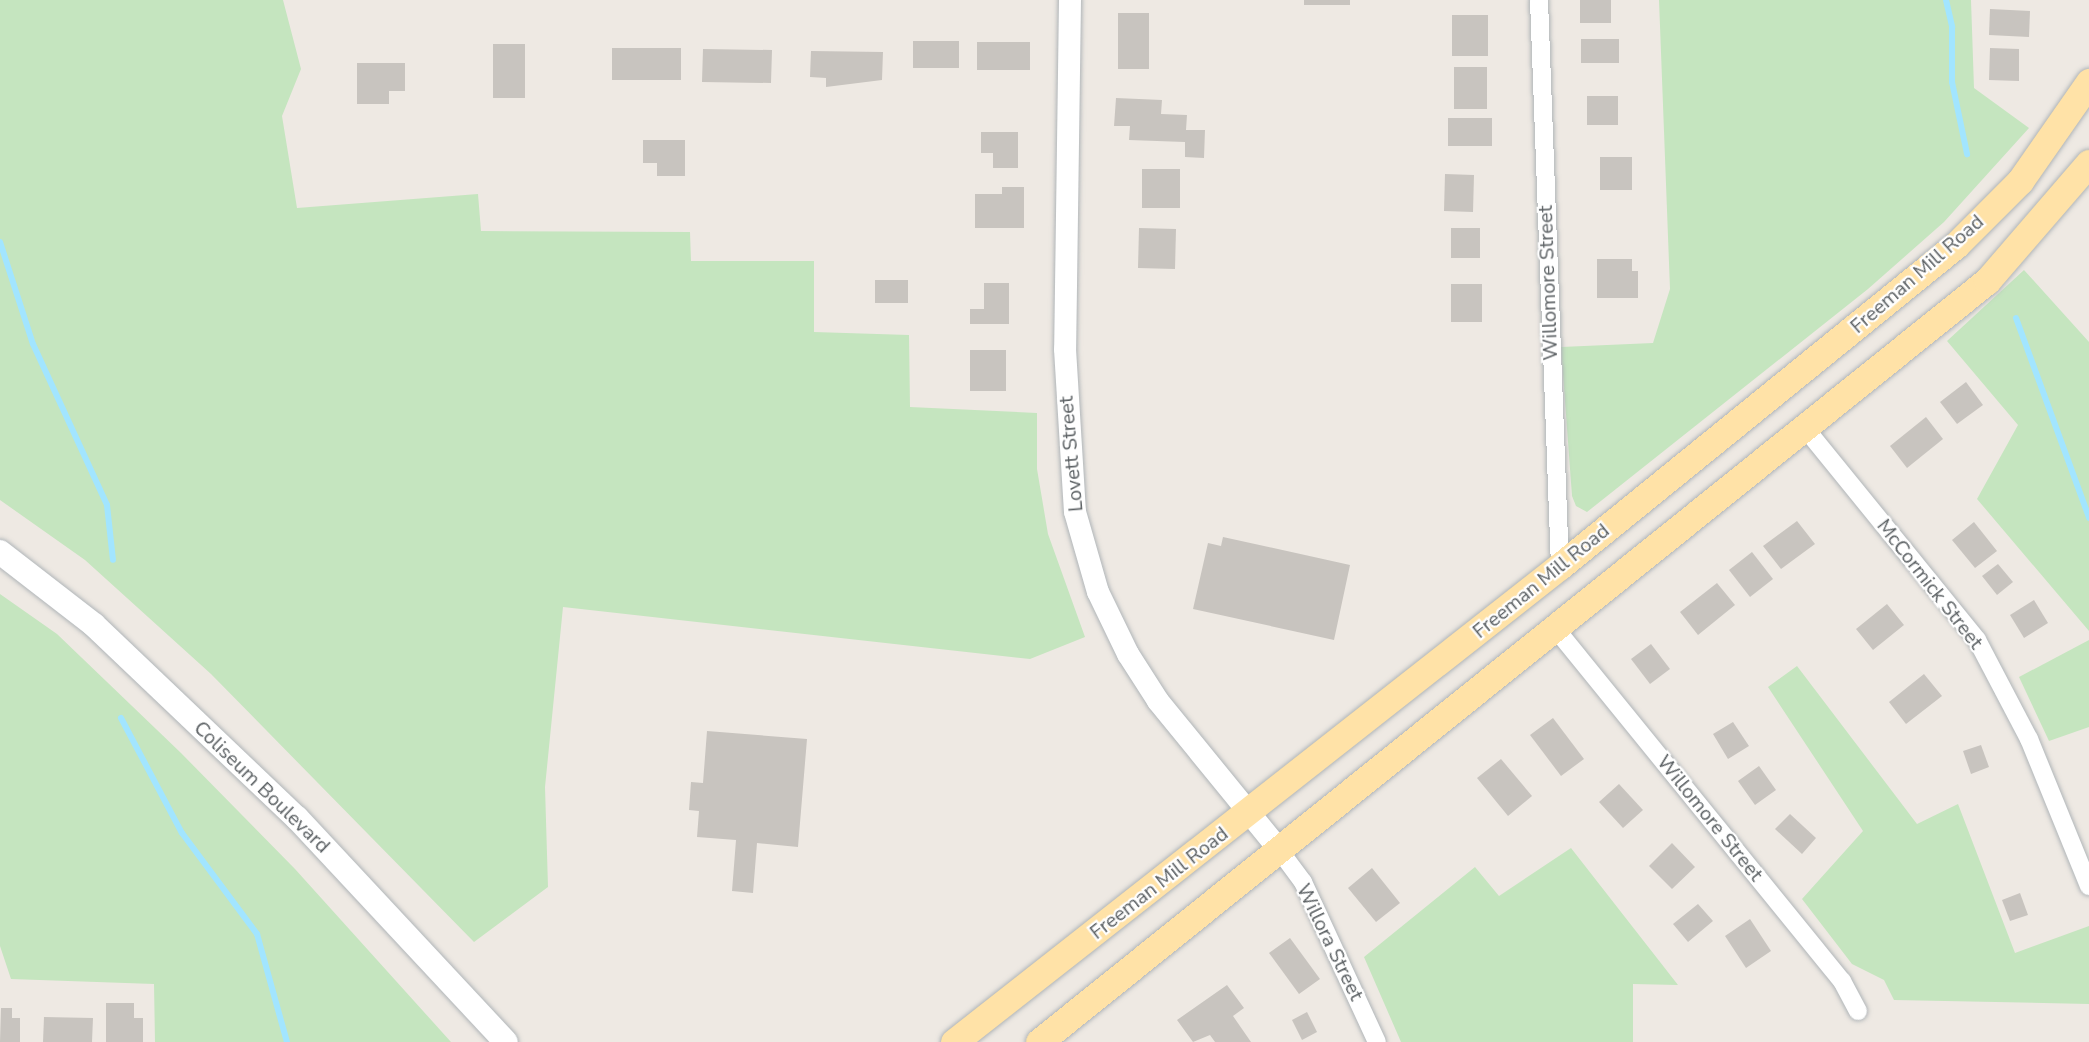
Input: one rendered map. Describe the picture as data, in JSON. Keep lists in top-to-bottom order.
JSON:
{
  "streets": {
    "main road": ["Freeman Mill Road", "Coliseum Boulevard"],
    "street": [
      "Willomore Street",
      "Lovett Street",
      "McCormick Street",
      "Willora Street"
    ]
  },
  "crossings": [
    ["Freeman Mill Road", "Willomore Street"],
    ["Freeman Mill Road", "Lovett Street"],
    ["Lovett Street", "Willora Street"]
  ]
}
